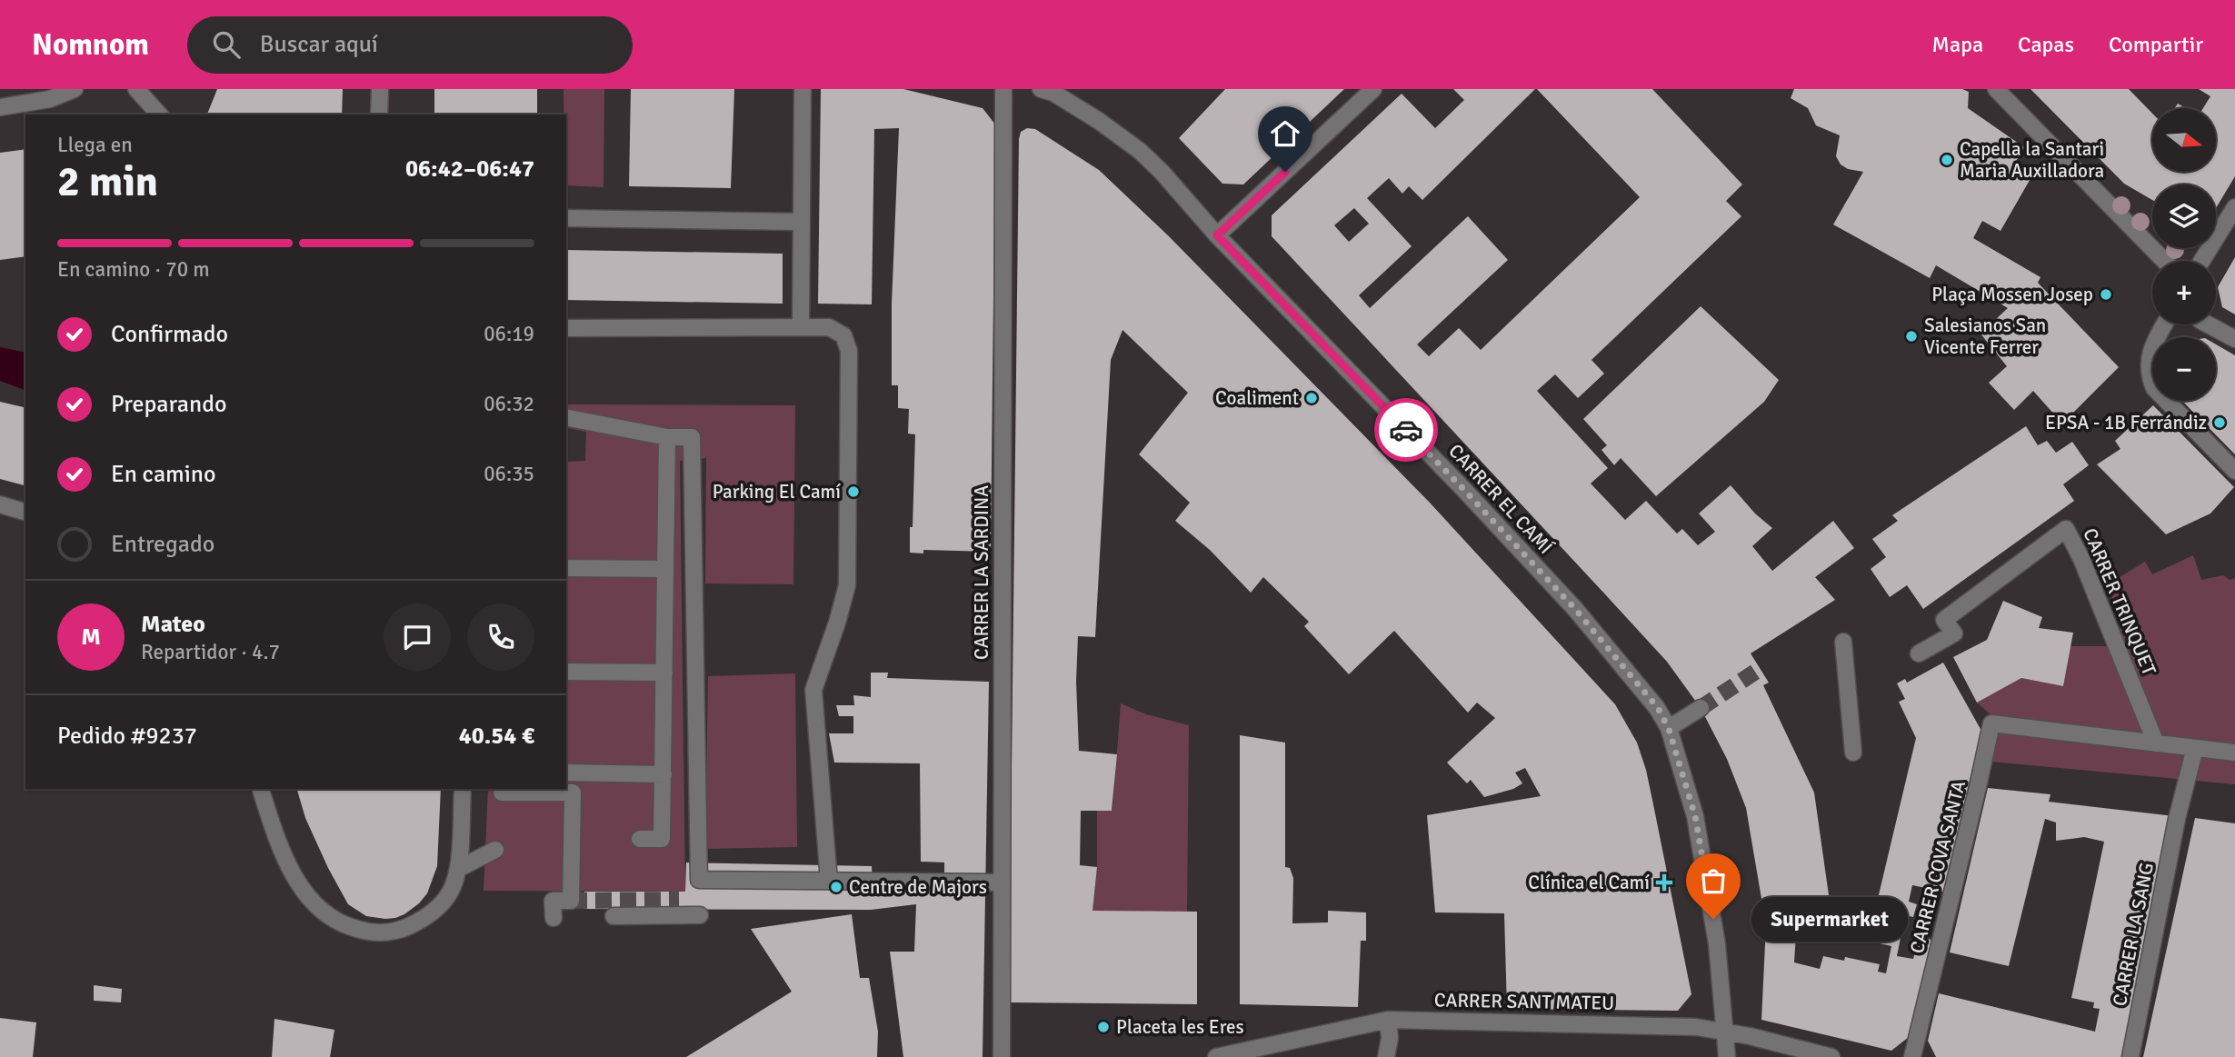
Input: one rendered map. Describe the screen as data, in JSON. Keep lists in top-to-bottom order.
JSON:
{
  "streets": {
    "street": [
      "CARRER EL CAMÍ",
      "CARRER LA SARDINA",
      "CARRER TRINQUET",
      "CARRER COVA SANTA",
      "CARRER LA SANG",
      "CARRER SANT MATEU"
    ]
  },
  "crossings": [
    ["CARRER EL CAMÍ", "CARRER SANT MATEU"],
    ["CARRER TRINQUET", "CARRER COVA SANTA"]
  ],
  "places": {
    "other": [
      "Capella la Santari Maria Auxilladora",
      "Plaça Mossen Josep",
      "Salesianos San Vicente Ferrer",
      "Coaliment",
      "EPSA - 1B Ferrándiz",
      "Parking El Camí",
      "Centre de Majors",
      "Supermarket",
      "Placeta les Eres"
    ],
    "health": ["Clínica el Camí"]
  },
  "north": "right",
  "page": {
    "header": "Nomnom",
    "search": "Buscar aquí",
    "nav": ["Mapa", "Capas", "Compartir"],
    "map_buttons": ["+", "−"],
    "heading": ["2 min", "Llega en", "06:42–06:47"],
    "panel": [
      "Mateo",
      "Repartidor · 4.7",
      "Pedido #9237",
      "40.54 €"
    ],
    "bar": "En camino · 70 m",
    "list": [
      ["Confirmado", "06:19"],
      ["Preparando", "06:32"],
      ["En camino", "06:35"],
      "Entregado"
    ],
    "round": "M",
    "bubble": "Supermarket"
  }
}
